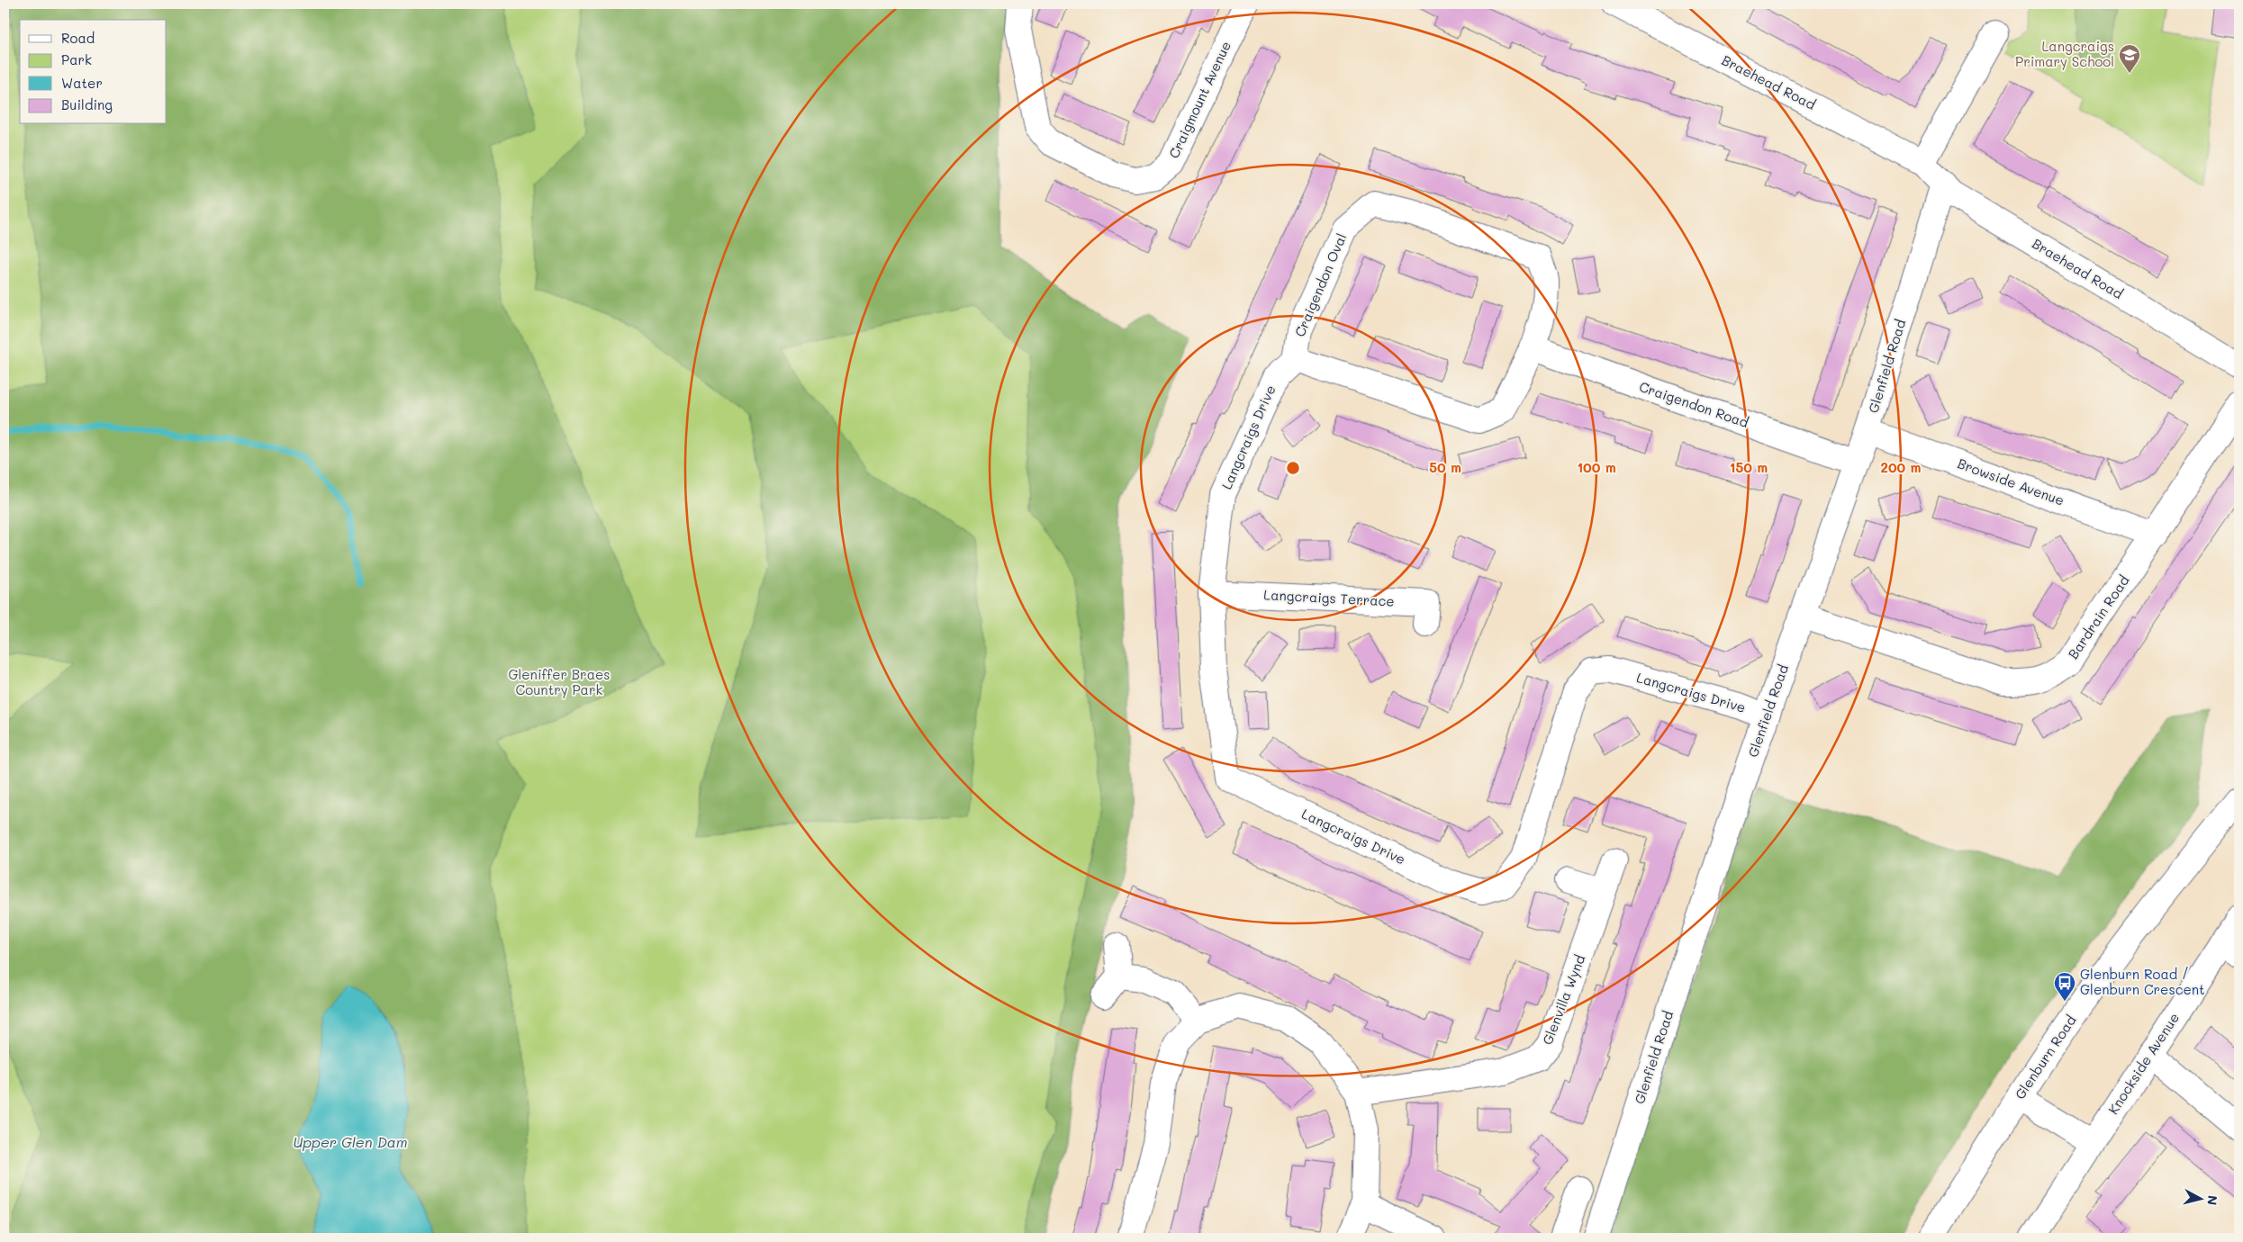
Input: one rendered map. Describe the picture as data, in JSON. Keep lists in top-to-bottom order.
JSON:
{
  "streets": {
    "street": [
      "Braehead Road",
      "Craigmount Avenue",
      "Craigendon Oval",
      "Glenfield Road",
      "Craigendon Road",
      "Langcraigs Drive",
      "Browside Avenue",
      "Langcraigs Terrace",
      "Bardrain Road",
      "Glenvilla Wynd",
      "Glenburn Road",
      "Knockside Avenue"
    ]
  },
  "crossings": [
    ["Braehead Road", "Glenfield Road"],
    ["Craigendon Oval", "Craigendon Road"],
    ["Craigendon Oval", "Langcraigs Drive"],
    ["Glenfield Road", "Craigendon Road"],
    ["Glenfield Road", "Langcraigs Drive"],
    ["Glenfield Road", "Browside Avenue"],
    ["Glenfield Road", "Bardrain Road"],
    ["Langcraigs Drive", "Langcraigs Terrace"],
    ["Browside Avenue", "Bardrain Road"]
  ],
  "water": ["Upper Glen Dam"],
  "parks": ["Gleniffer Braes Country Park"],
  "places": {
    "school or university": ["Langcraigs Primary School"],
    "bus stop": ["Glenburn Road / Glenburn Crescent"]
  },
  "legend": [
    "Road",
    "Park",
    "Water",
    "Building"
  ],
  "north": "right",
  "rings": [
    "50 m",
    "100 m",
    "150 m",
    "200 m"
  ]
}
